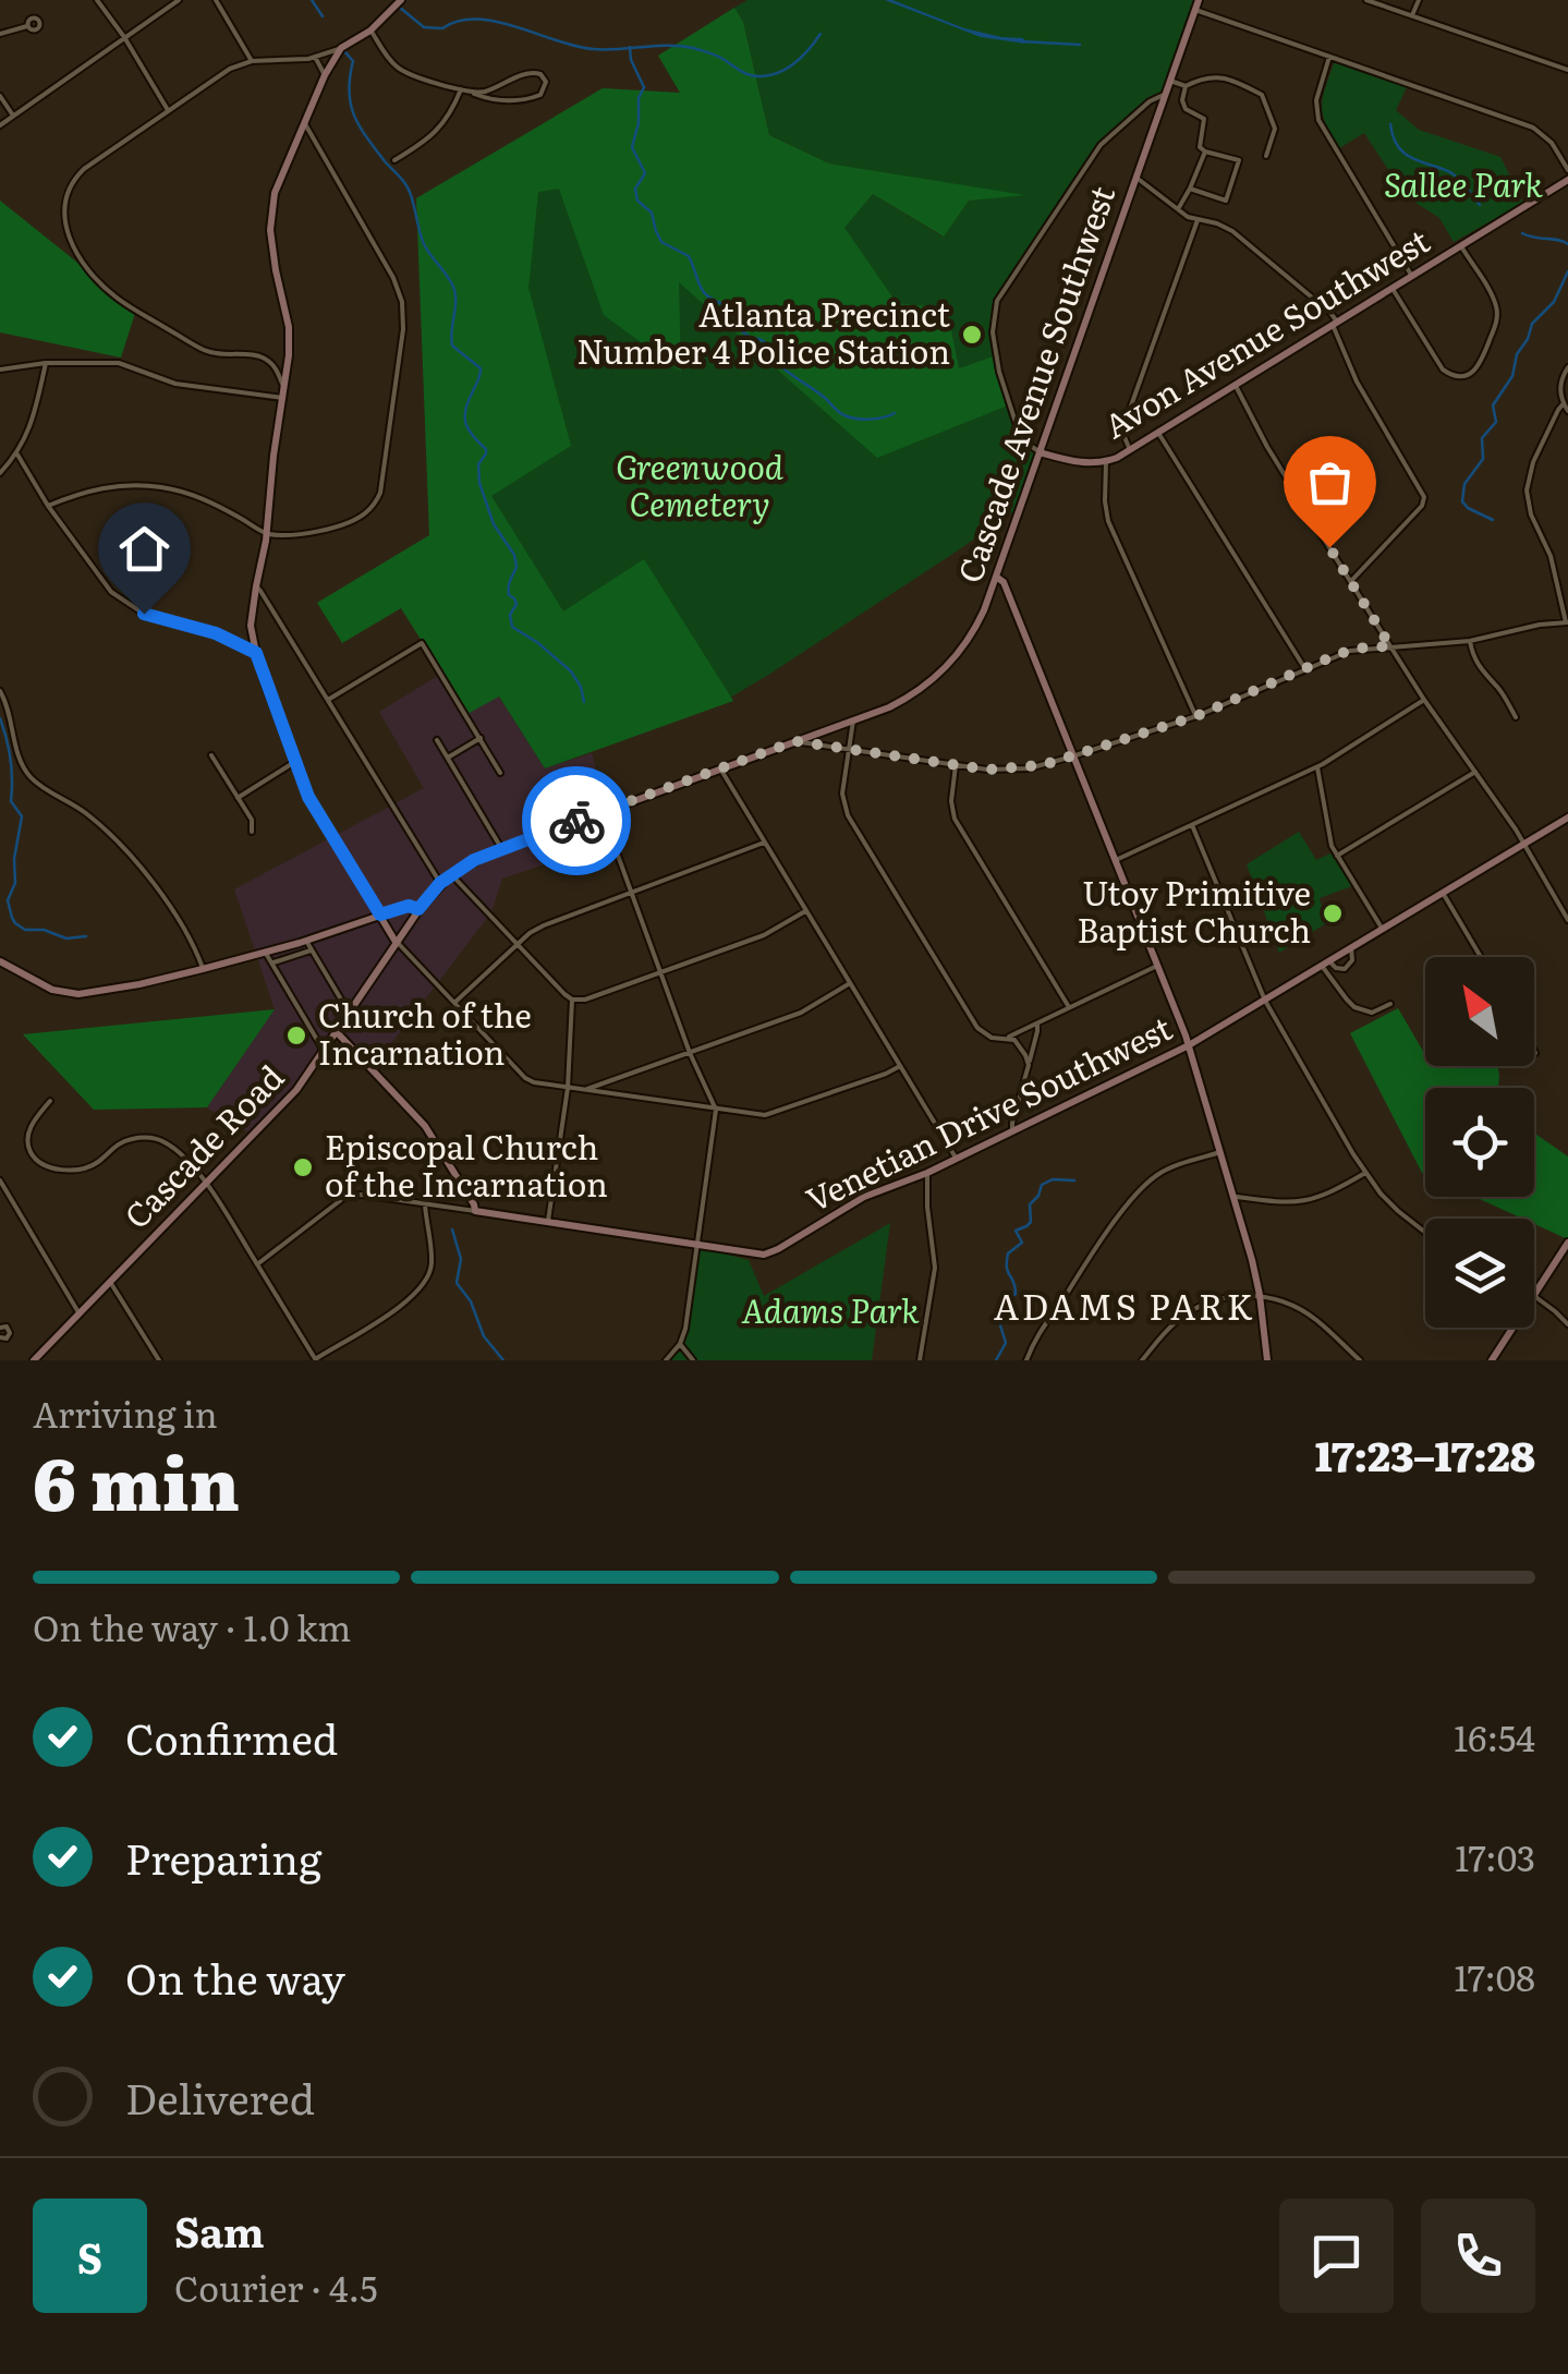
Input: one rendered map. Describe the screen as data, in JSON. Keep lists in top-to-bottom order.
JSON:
{
  "streets": {
    "street": [
      "Avon Avenue Southwest",
      "Cascade Avenue Southwest",
      "Venetian Drive Southwest",
      "Cascade Road"
    ]
  },
  "crossings": [
    ["Avon Avenue Southwest", "Cascade Avenue Southwest"],
    ["Cascade Avenue Southwest", "Cascade Road"]
  ],
  "districts": ["ADAMS PARK"],
  "parks": ["Sallee Park", "Greenwood Cemetery", "Adams Park"],
  "places": [
    "Atlanta Precinct Number 4 Police Station",
    "Utoy Primitive Baptist Church",
    "Church of the Incarnation",
    "Episcopal Church of the Incarnation"
  ],
  "north": "top left",
  "page": {
    "heading": ["6 min", "Arriving in", "17:23–17:28"],
    "panel": ["Sam", "Courier · 4.5"],
    "bar": "On the way · 1.0 km",
    "list": [
      ["Confirmed", "16:54"],
      ["Preparing", "17:03"],
      ["On the way", "17:08"],
      "Delivered"
    ],
    "round": "S"
  }
}
